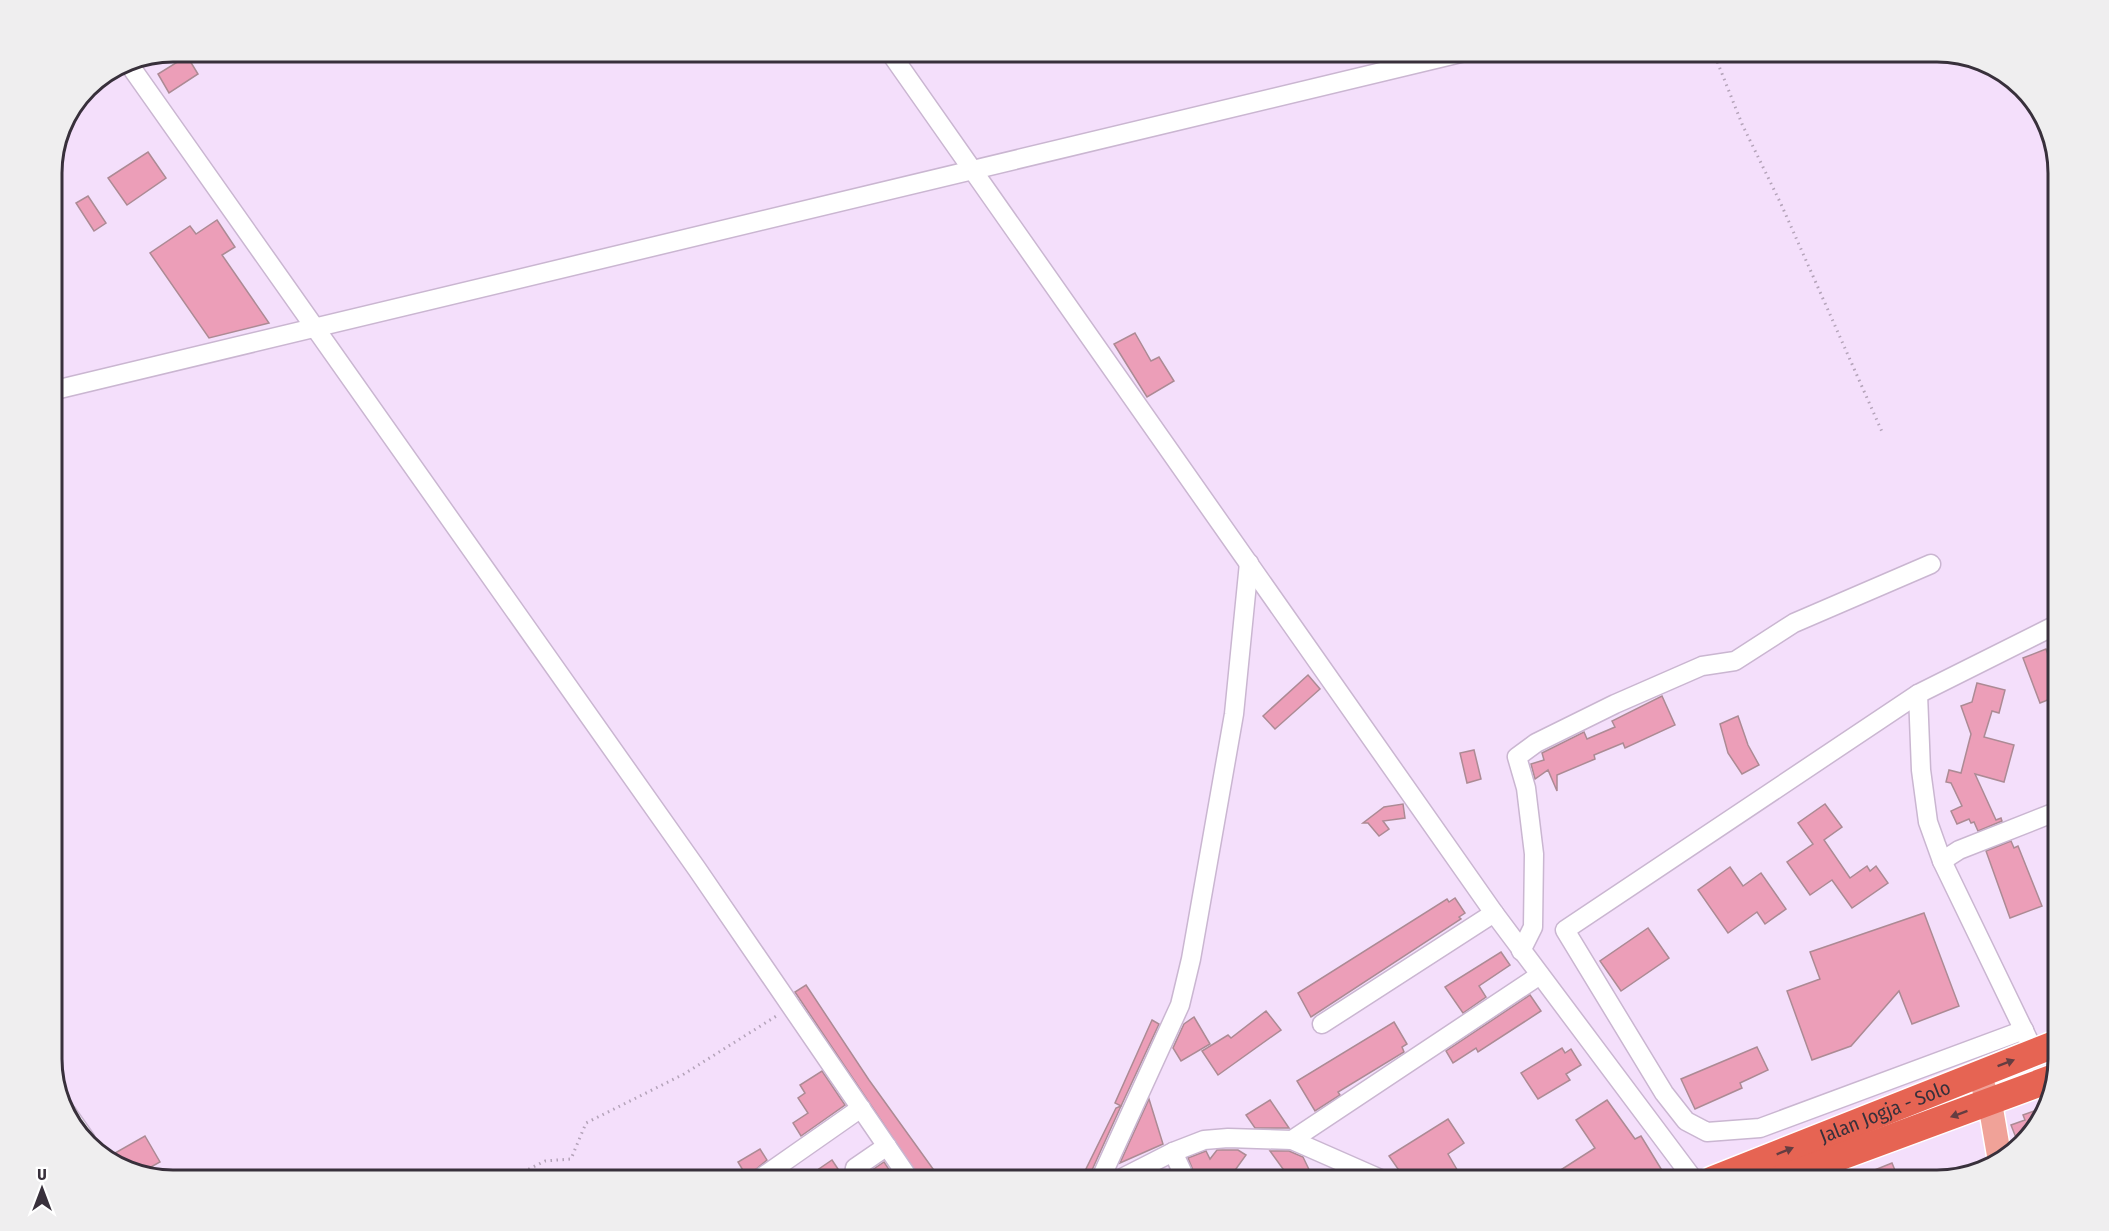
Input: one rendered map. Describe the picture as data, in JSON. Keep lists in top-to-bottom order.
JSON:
{
  "streets": {
    "highway": ["Jalan Jogja - Solo"]
  },
  "north": "top"
}
